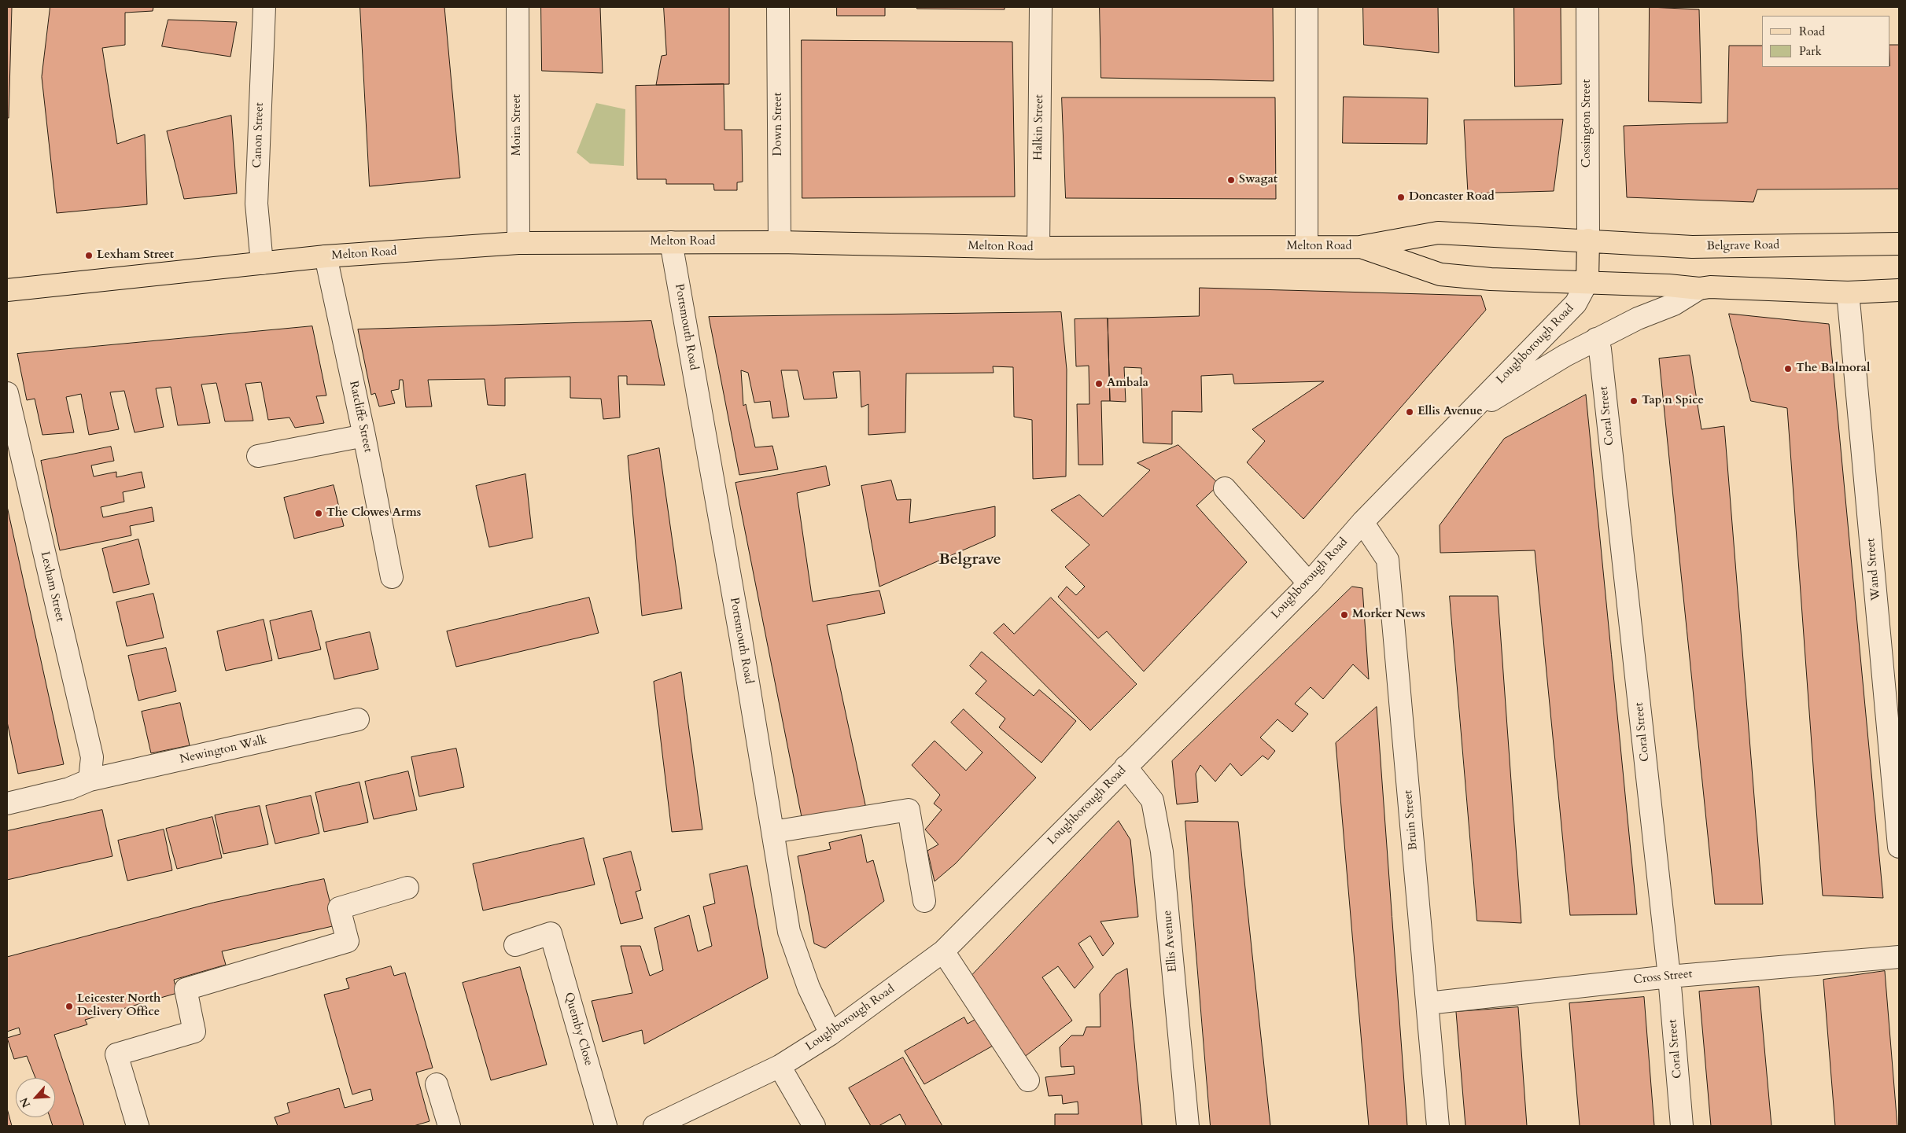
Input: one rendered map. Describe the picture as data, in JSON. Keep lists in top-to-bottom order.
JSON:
{
  "streets": {
    "main road": ["Melton Road", "Belgrave Road", "Loughborough Road"],
    "street": [
      "Cossington Street",
      "Down Street",
      "Moira Street",
      "Halkin Street",
      "Canon Street",
      "Portsmouth Road",
      "Coral Street",
      "Ratcliffe Street",
      "Wand Street",
      "Lexham Street",
      "Newington Walk",
      "Bruin Street",
      "Ellis Avenue",
      "Cross Street",
      "Quemby Close"
    ]
  },
  "crossings": [
    ["Cossington Street", "Melton Road"],
    ["Cossington Street", "Belgrave Road"],
    ["Cossington Street", "Loughborough Road"],
    ["Down Street", "Melton Road"],
    ["Moira Street", "Melton Road"],
    ["Halkin Street", "Melton Road"],
    ["Canon Street", "Melton Road"],
    ["Melton Road", "Belgrave Road"],
    ["Melton Road", "Portsmouth Road"],
    ["Melton Road", "Loughborough Road"],
    ["Melton Road", "Ratcliffe Street"],
    ["Belgrave Road", "Loughborough Road"],
    ["Portsmouth Road", "Loughborough Road"],
    ["Loughborough Road", "Coral Street"],
    ["Loughborough Road", "Bruin Street"],
    ["Loughborough Road", "Ellis Avenue"],
    ["Coral Street", "Cross Street"],
    ["Lexham Street", "Newington Walk"],
    ["Bruin Street", "Cross Street"]
  ],
  "districts": ["Belgrave"],
  "places": [
    "Swagat",
    "Doncaster Road",
    "Lexham Street",
    "The Balmoral",
    "Ambala",
    "Tap n Spice",
    "Ellis Avenue",
    "The Clowes Arms",
    "Morker News",
    "Leicester North Delivery Office"
  ],
  "legend": ["Road", "Park"],
  "north": "bottom left"
}
